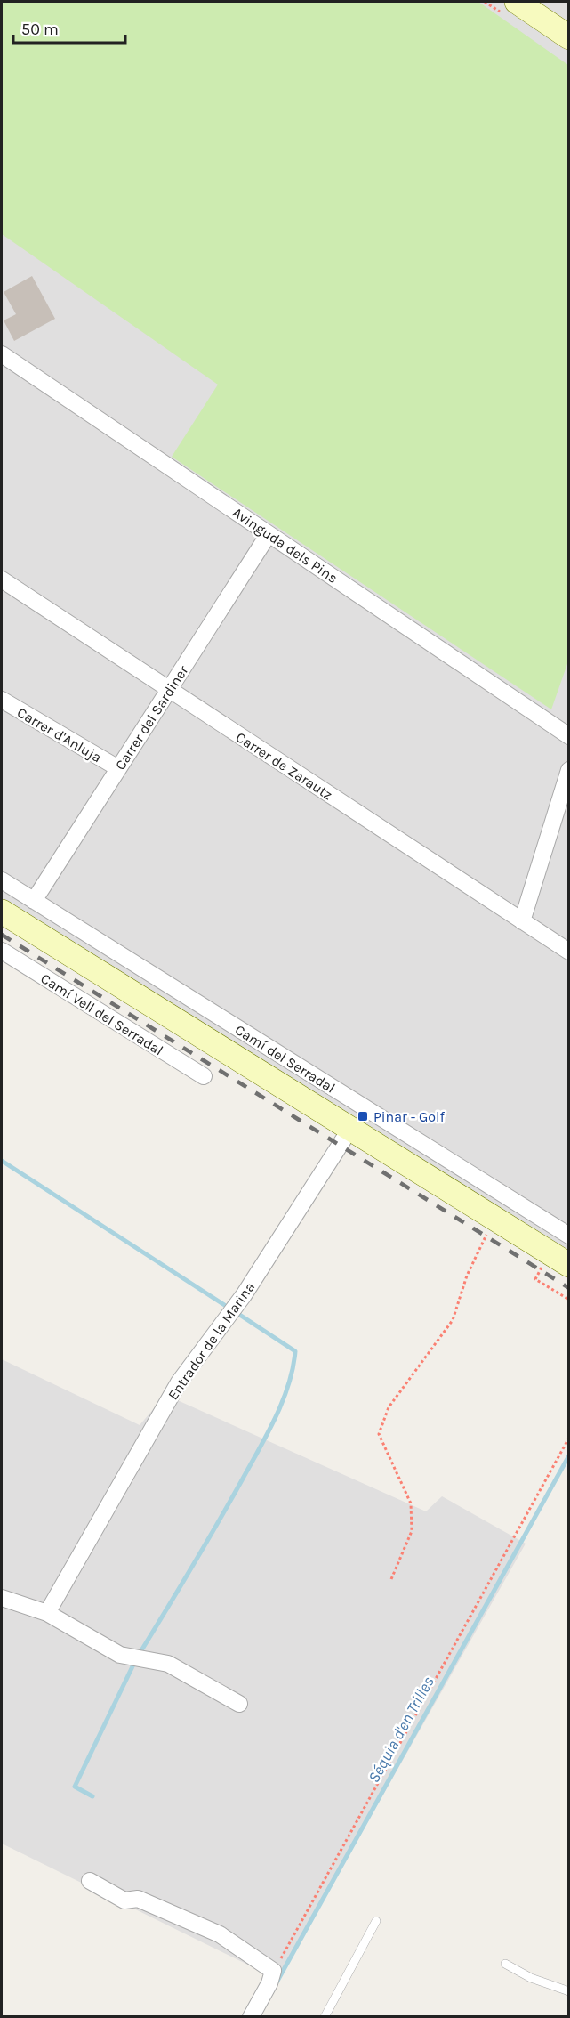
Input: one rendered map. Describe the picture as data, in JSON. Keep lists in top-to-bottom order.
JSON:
{
  "streets": {
    "street": [
      "Avinguda dels Pins",
      "Carrer del Sardiner",
      "Carrer d'Anluja",
      "Carrer de Zarautz",
      "Camí Vell del Serradal",
      "Camí del Serradal",
      "Entrador de la Marina"
    ]
  },
  "crossings": [
    ["Avinguda dels Pins", "Carrer del Sardiner"],
    ["Carrer del Sardiner", "Carrer d'Anluja"],
    ["Carrer del Sardiner", "Carrer de Zarautz"],
    ["Carrer del Sardiner", "Camí del Serradal"],
    ["Camí del Serradal", "Entrador de la Marina"]
  ],
  "water": ["Séquia d'en Trilles"],
  "places": {
    "transit": ["Pinar - Golf"]
  },
  "scale_bar": "50 m"
}
